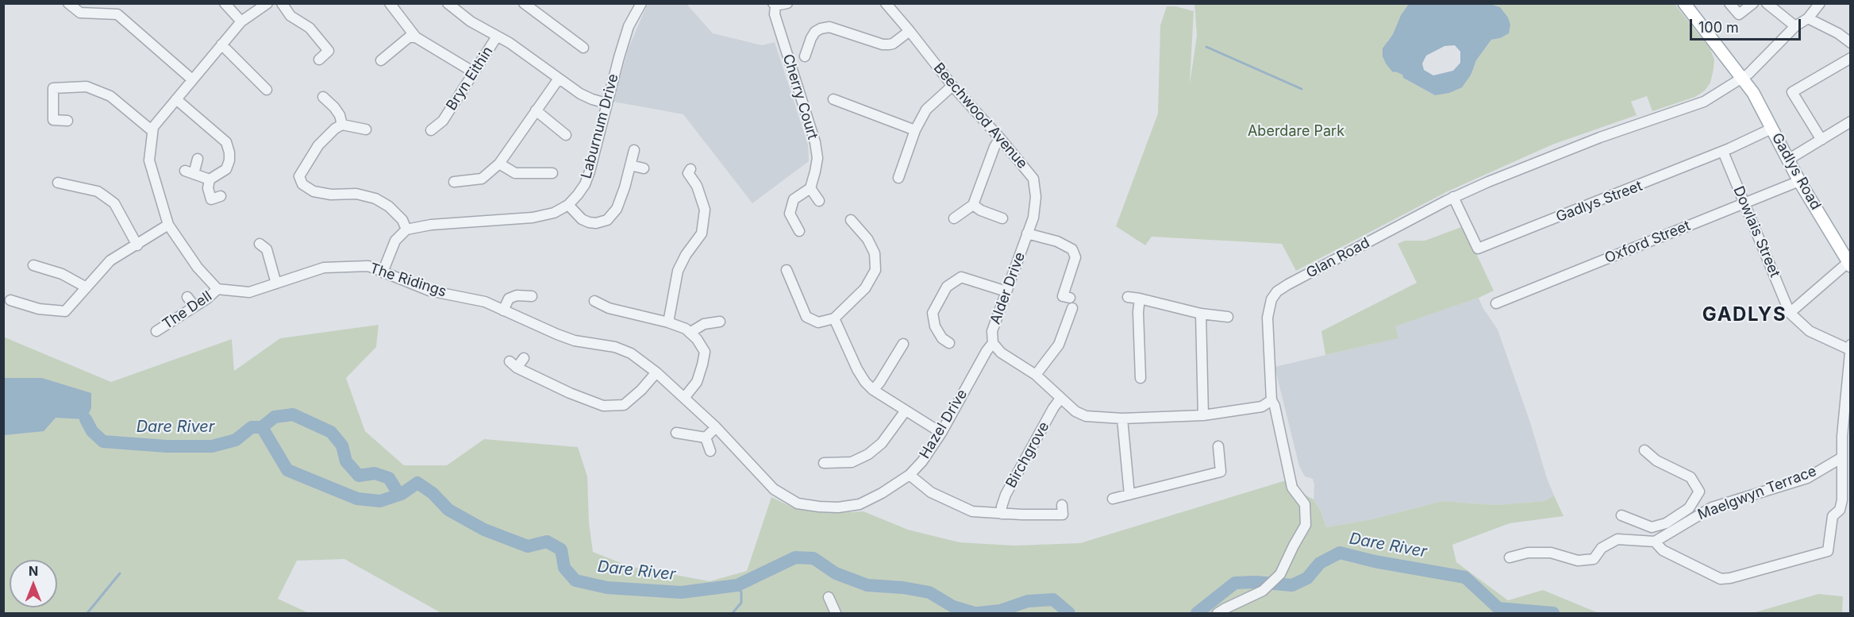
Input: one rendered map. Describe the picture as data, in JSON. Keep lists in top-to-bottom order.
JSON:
{
  "streets": {
    "main road": ["Gadlys Road"],
    "street": [
      "Bryn Eithin",
      "Cherry Court",
      "Beechwood Avenue",
      "Laburnum Drive",
      "Gadlys Street",
      "Dowlais Street",
      "Oxford Street",
      "Glan Road",
      "The Ridings",
      "Alder Drive",
      "The Dell",
      "Hazel Drive",
      "Birchgrove",
      "Maelgwyn Terrace"
    ]
  },
  "crossings": [
    ["Beechwood Avenue", "Alder Drive"],
    ["Gadlys Road", "Gadlys Street"],
    ["Gadlys Road", "Oxford Street"],
    ["Gadlys Road", "Glan Road"],
    ["Gadlys Street", "Dowlais Street"],
    ["Gadlys Street", "Glan Road"],
    ["Dowlais Street", "Oxford Street"],
    ["The Ridings", "The Dell"],
    ["The Ridings", "Hazel Drive"],
    ["Alder Drive", "Hazel Drive"]
  ],
  "districts": ["GADLYS"],
  "water": ["Dare River"],
  "parks": ["Aberdare Park"],
  "scale_bar": "100 m",
  "north": "top"
}
